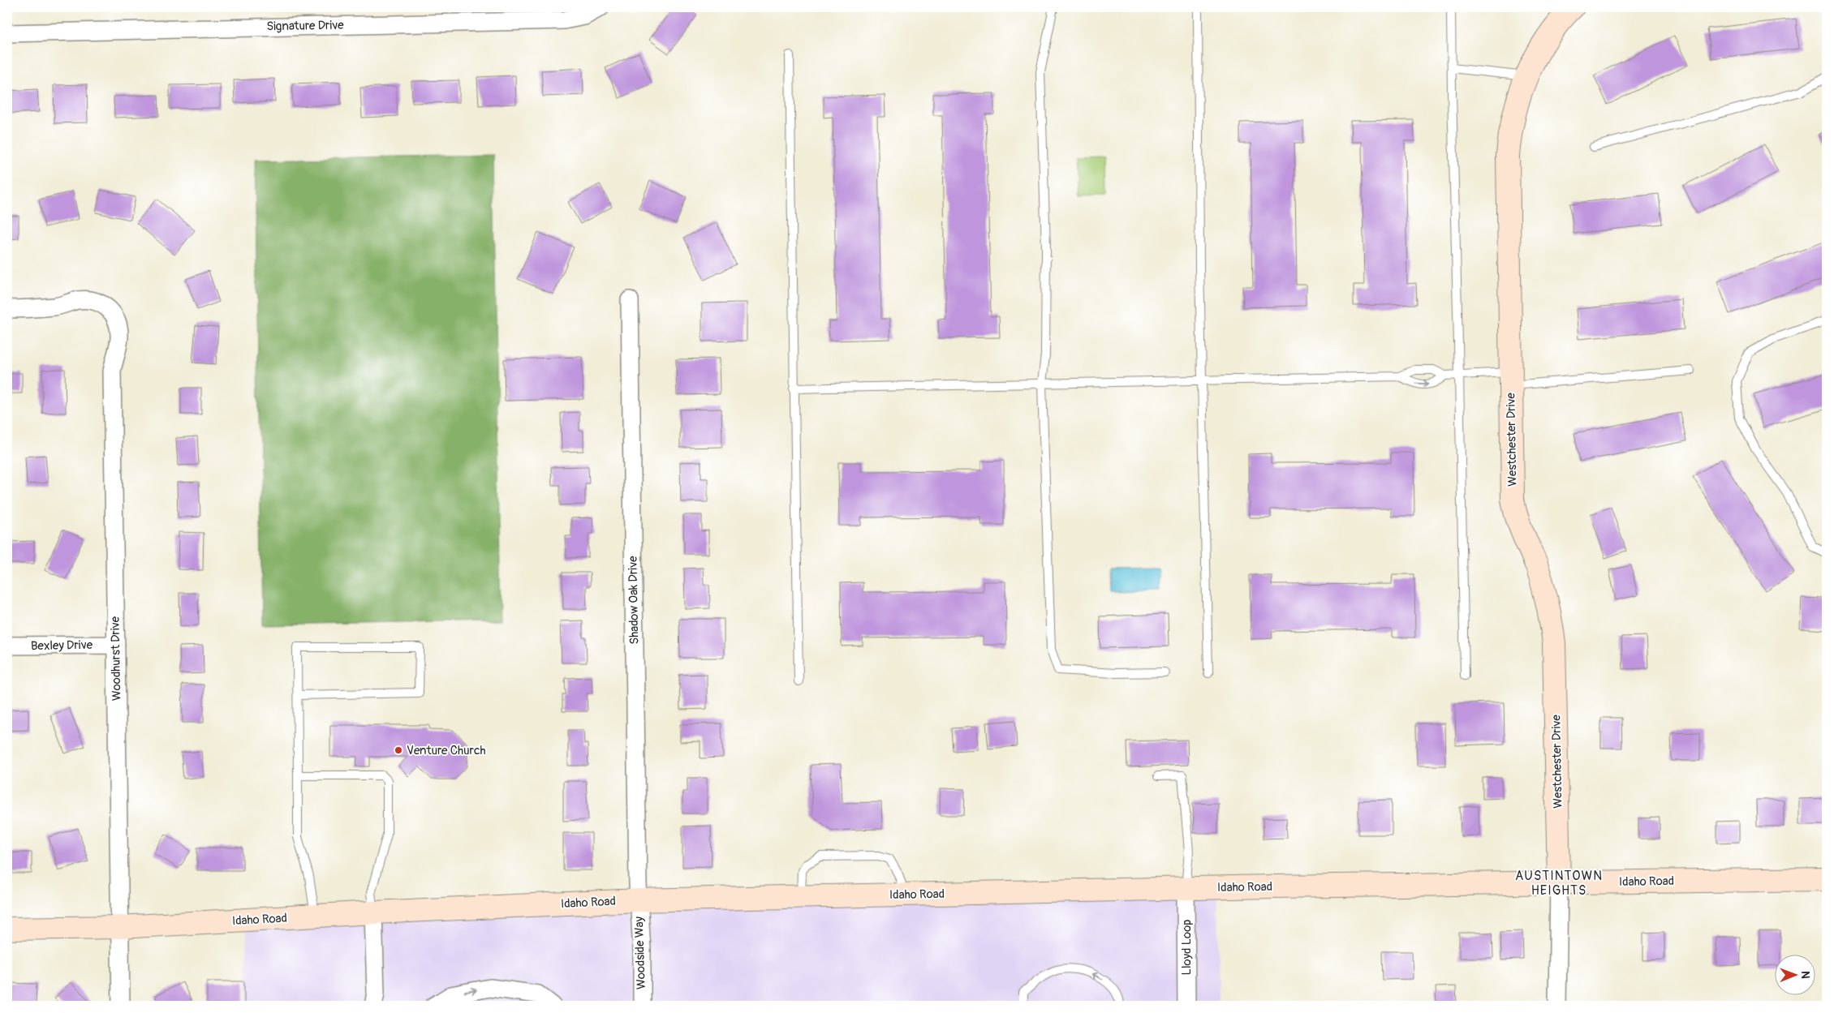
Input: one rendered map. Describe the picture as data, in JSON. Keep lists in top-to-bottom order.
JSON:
{
  "streets": {
    "street": [
      "Signature Drive",
      "Westchester Drive",
      "Shadow Oak Drive",
      "Bexley Drive",
      "Woodhurst Drive",
      "Idaho Road",
      "Lloyd Loop",
      "Woodside Way"
    ]
  },
  "crossings": [
    ["Westchester Drive", "Idaho Road"],
    ["Shadow Oak Drive", "Idaho Road"],
    ["Shadow Oak Drive", "Woodside Way"],
    ["Bexley Drive", "Woodhurst Drive"],
    ["Woodhurst Drive", "Idaho Road"],
    ["Idaho Road", "Lloyd Loop"],
    ["Idaho Road", "Woodside Way"]
  ],
  "districts": ["AUSTINTOWN HEIGHTS"],
  "places": ["Venture Church"],
  "north": "right"
}
